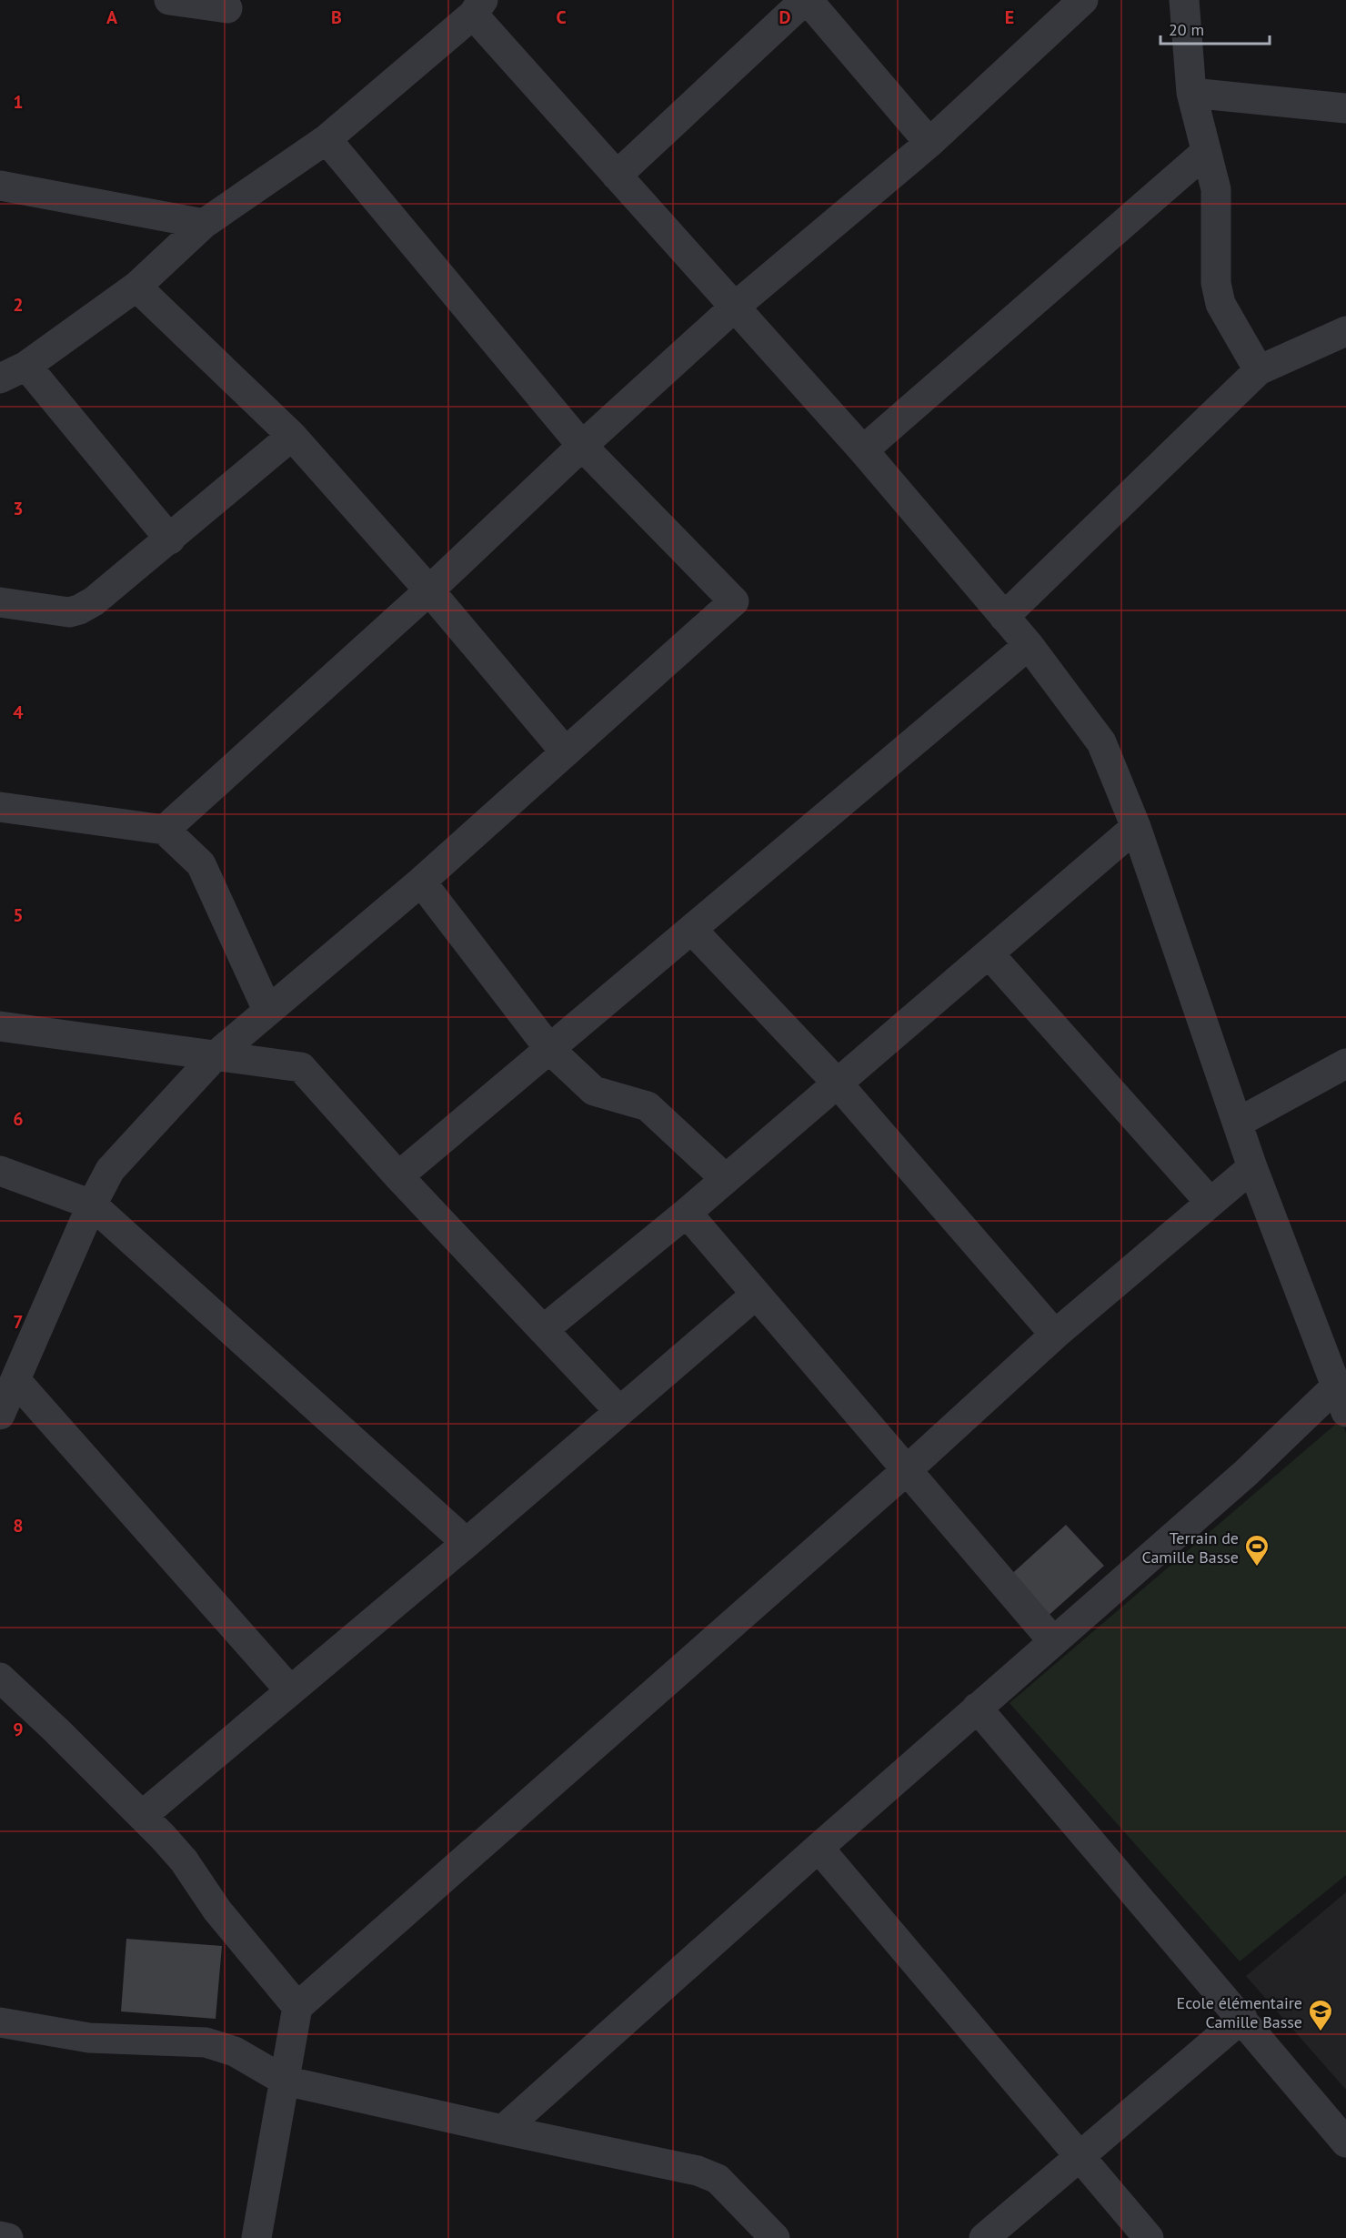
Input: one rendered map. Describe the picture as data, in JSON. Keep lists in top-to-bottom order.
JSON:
{
  "places": {
    "sports": ["Terrain de Camille Basse"],
    "school or university": ["Ecole élémentaire Camille Basse"]
  },
  "scale_bar": "20 m",
  "grid": {
    "columns": [
      "A",
      "B",
      "C",
      "D",
      "E"
    ],
    "rows": [
      "1",
      "2",
      "3",
      "4",
      "5",
      "6",
      "7",
      "8",
      "9"
    ]
  }
}
